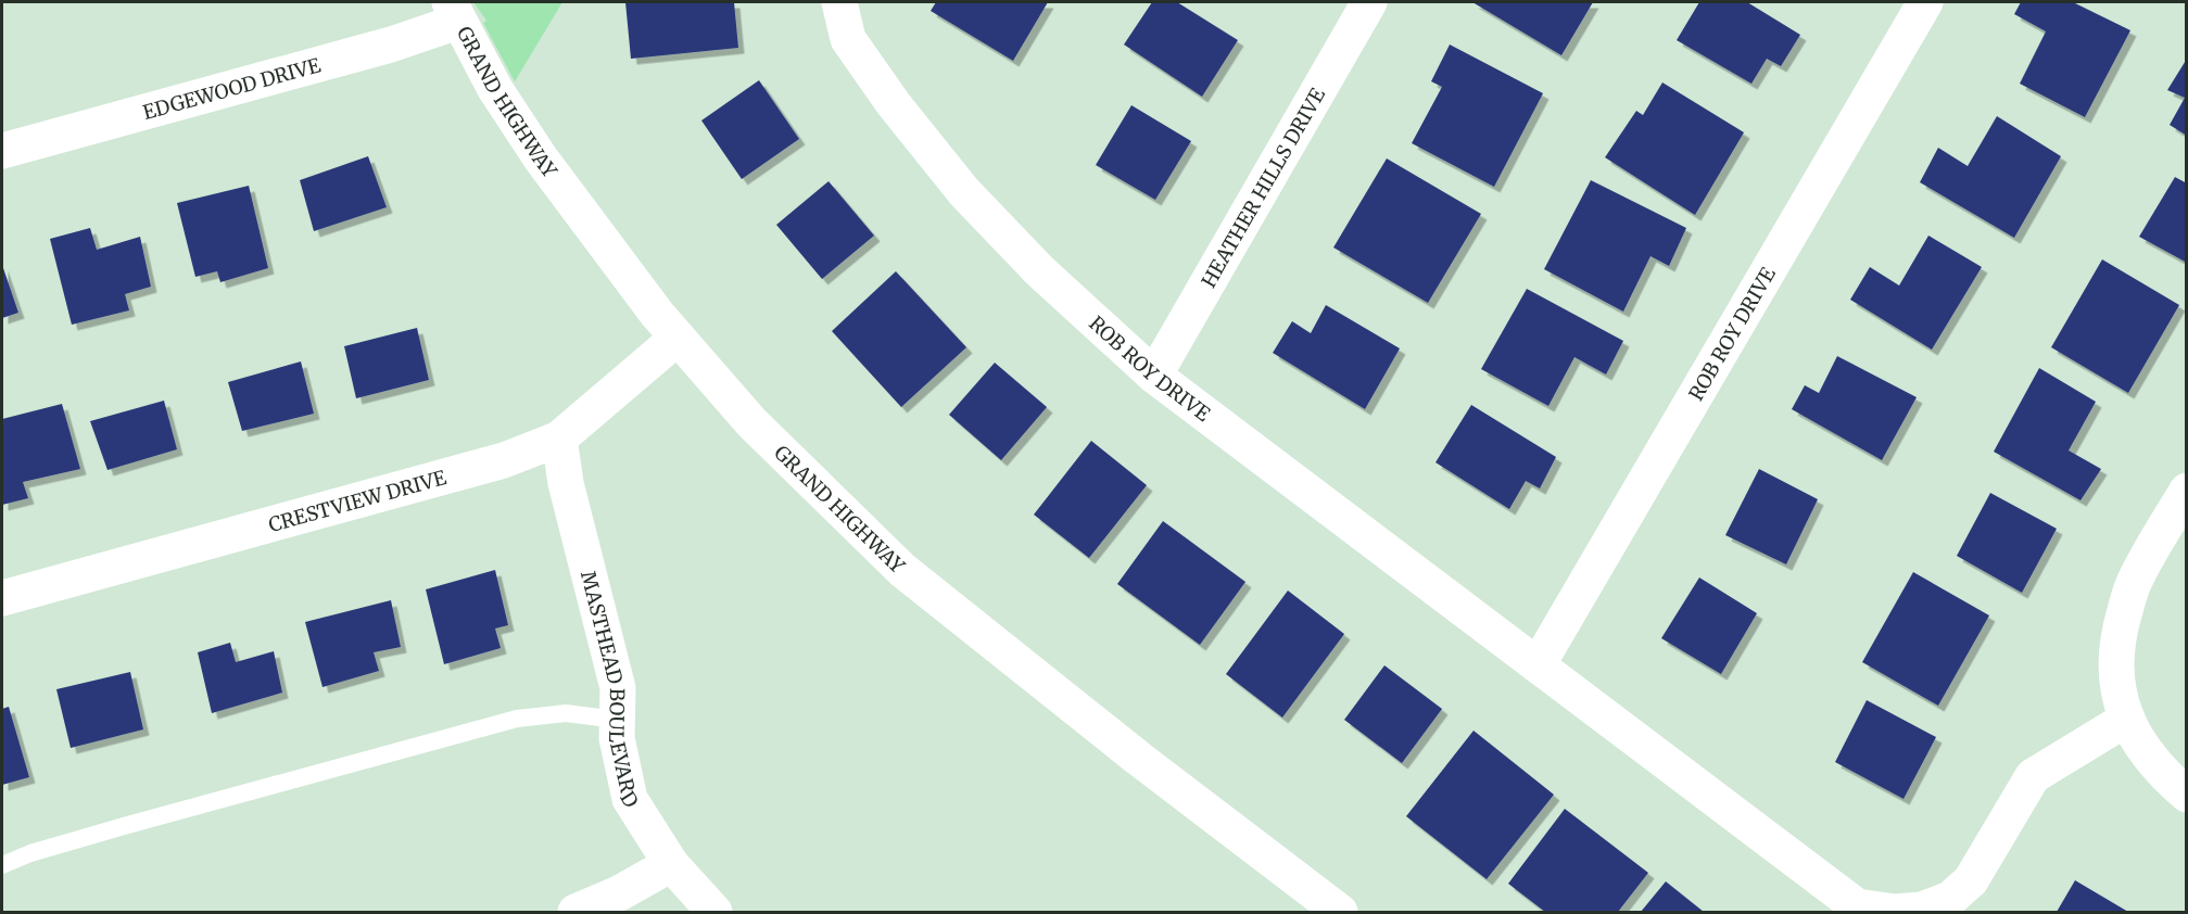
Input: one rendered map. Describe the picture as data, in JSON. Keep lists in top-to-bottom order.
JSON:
{
  "streets": {
    "street": [
      "EDGEWOOD DRIVE",
      "GRAND HIGHWAY",
      "HEATHER HILLS DRIVE",
      "ROB ROY DRIVE",
      "CRESTVIEW DRIVE",
      "MASTHEAD BOULEVARD"
    ]
  },
  "crossings": [
    ["EDGEWOOD DRIVE", "GRAND HIGHWAY"],
    ["GRAND HIGHWAY", "CRESTVIEW DRIVE"],
    ["HEATHER HILLS DRIVE", "ROB ROY DRIVE"],
    ["CRESTVIEW DRIVE", "MASTHEAD BOULEVARD"]
  ]
}
